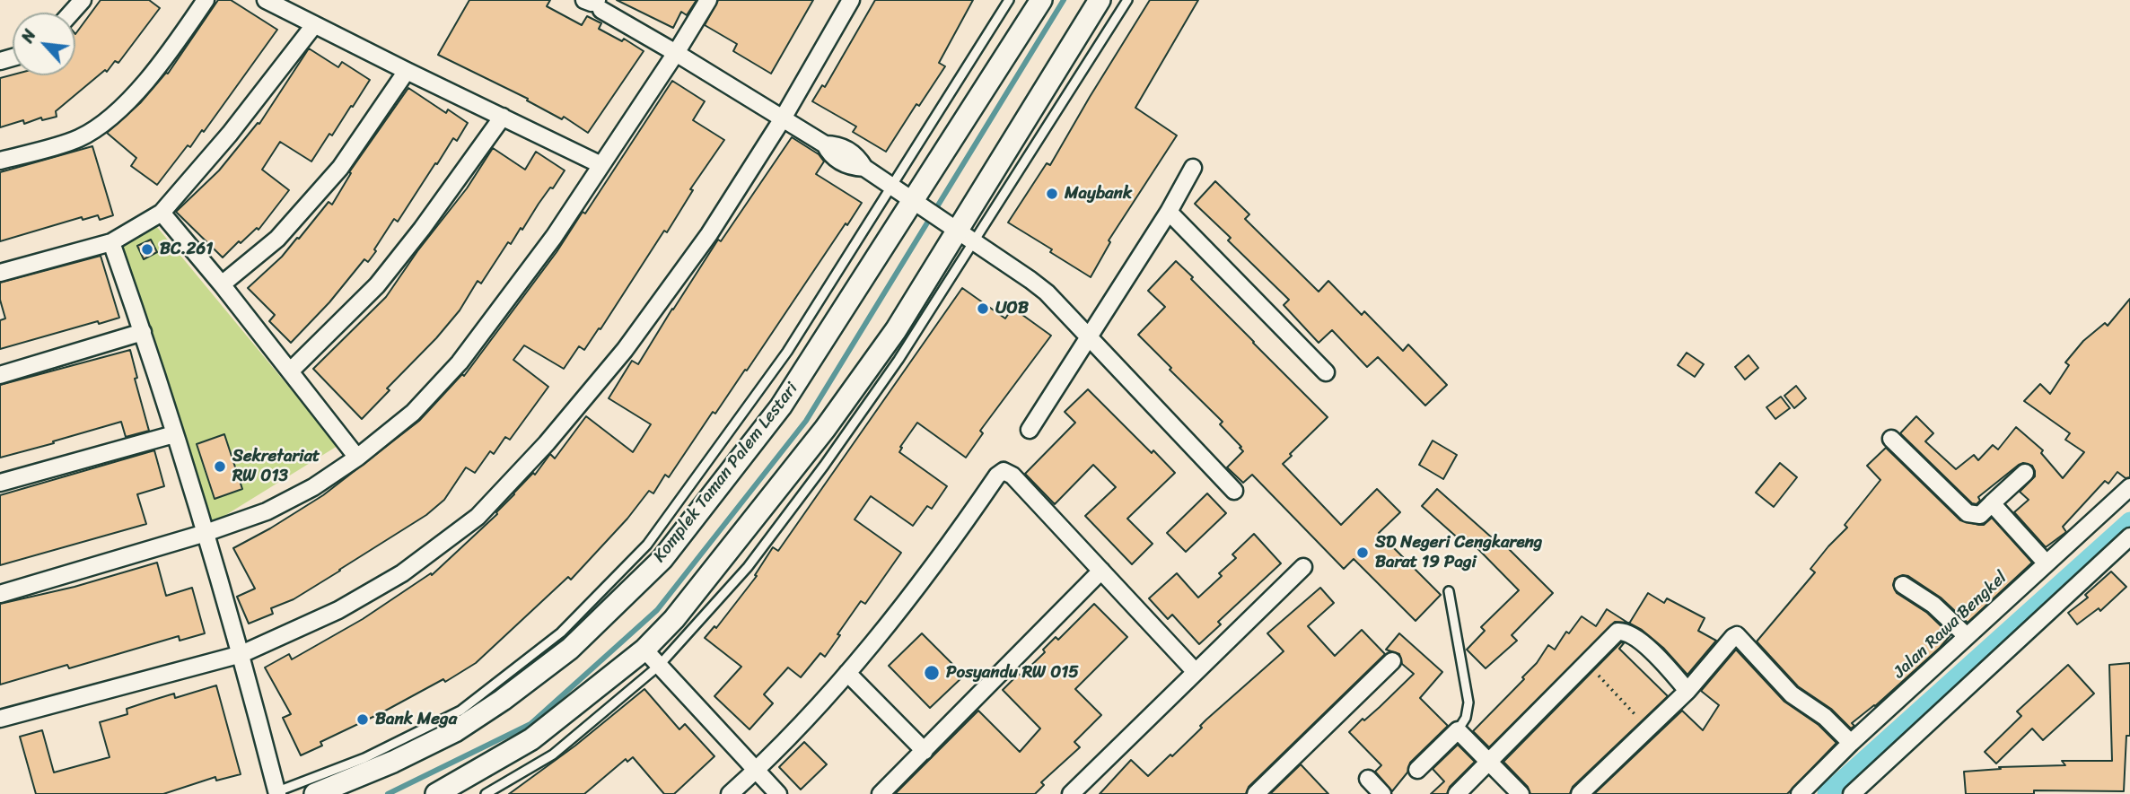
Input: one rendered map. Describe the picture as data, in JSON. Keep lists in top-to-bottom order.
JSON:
{
  "streets": {
    "street": ["Komplek Taman Palem Lestari", "Jalan Rawa Bengkel"]
  },
  "places": [
    "Maybank",
    "BC.261",
    "UOB",
    "Sekretariat RW 013",
    "SD Negeri Cengkareng Barat 19 Pagi",
    "Posyandu RW 015",
    "Bank Mega"
  ],
  "north": "top left"
}
